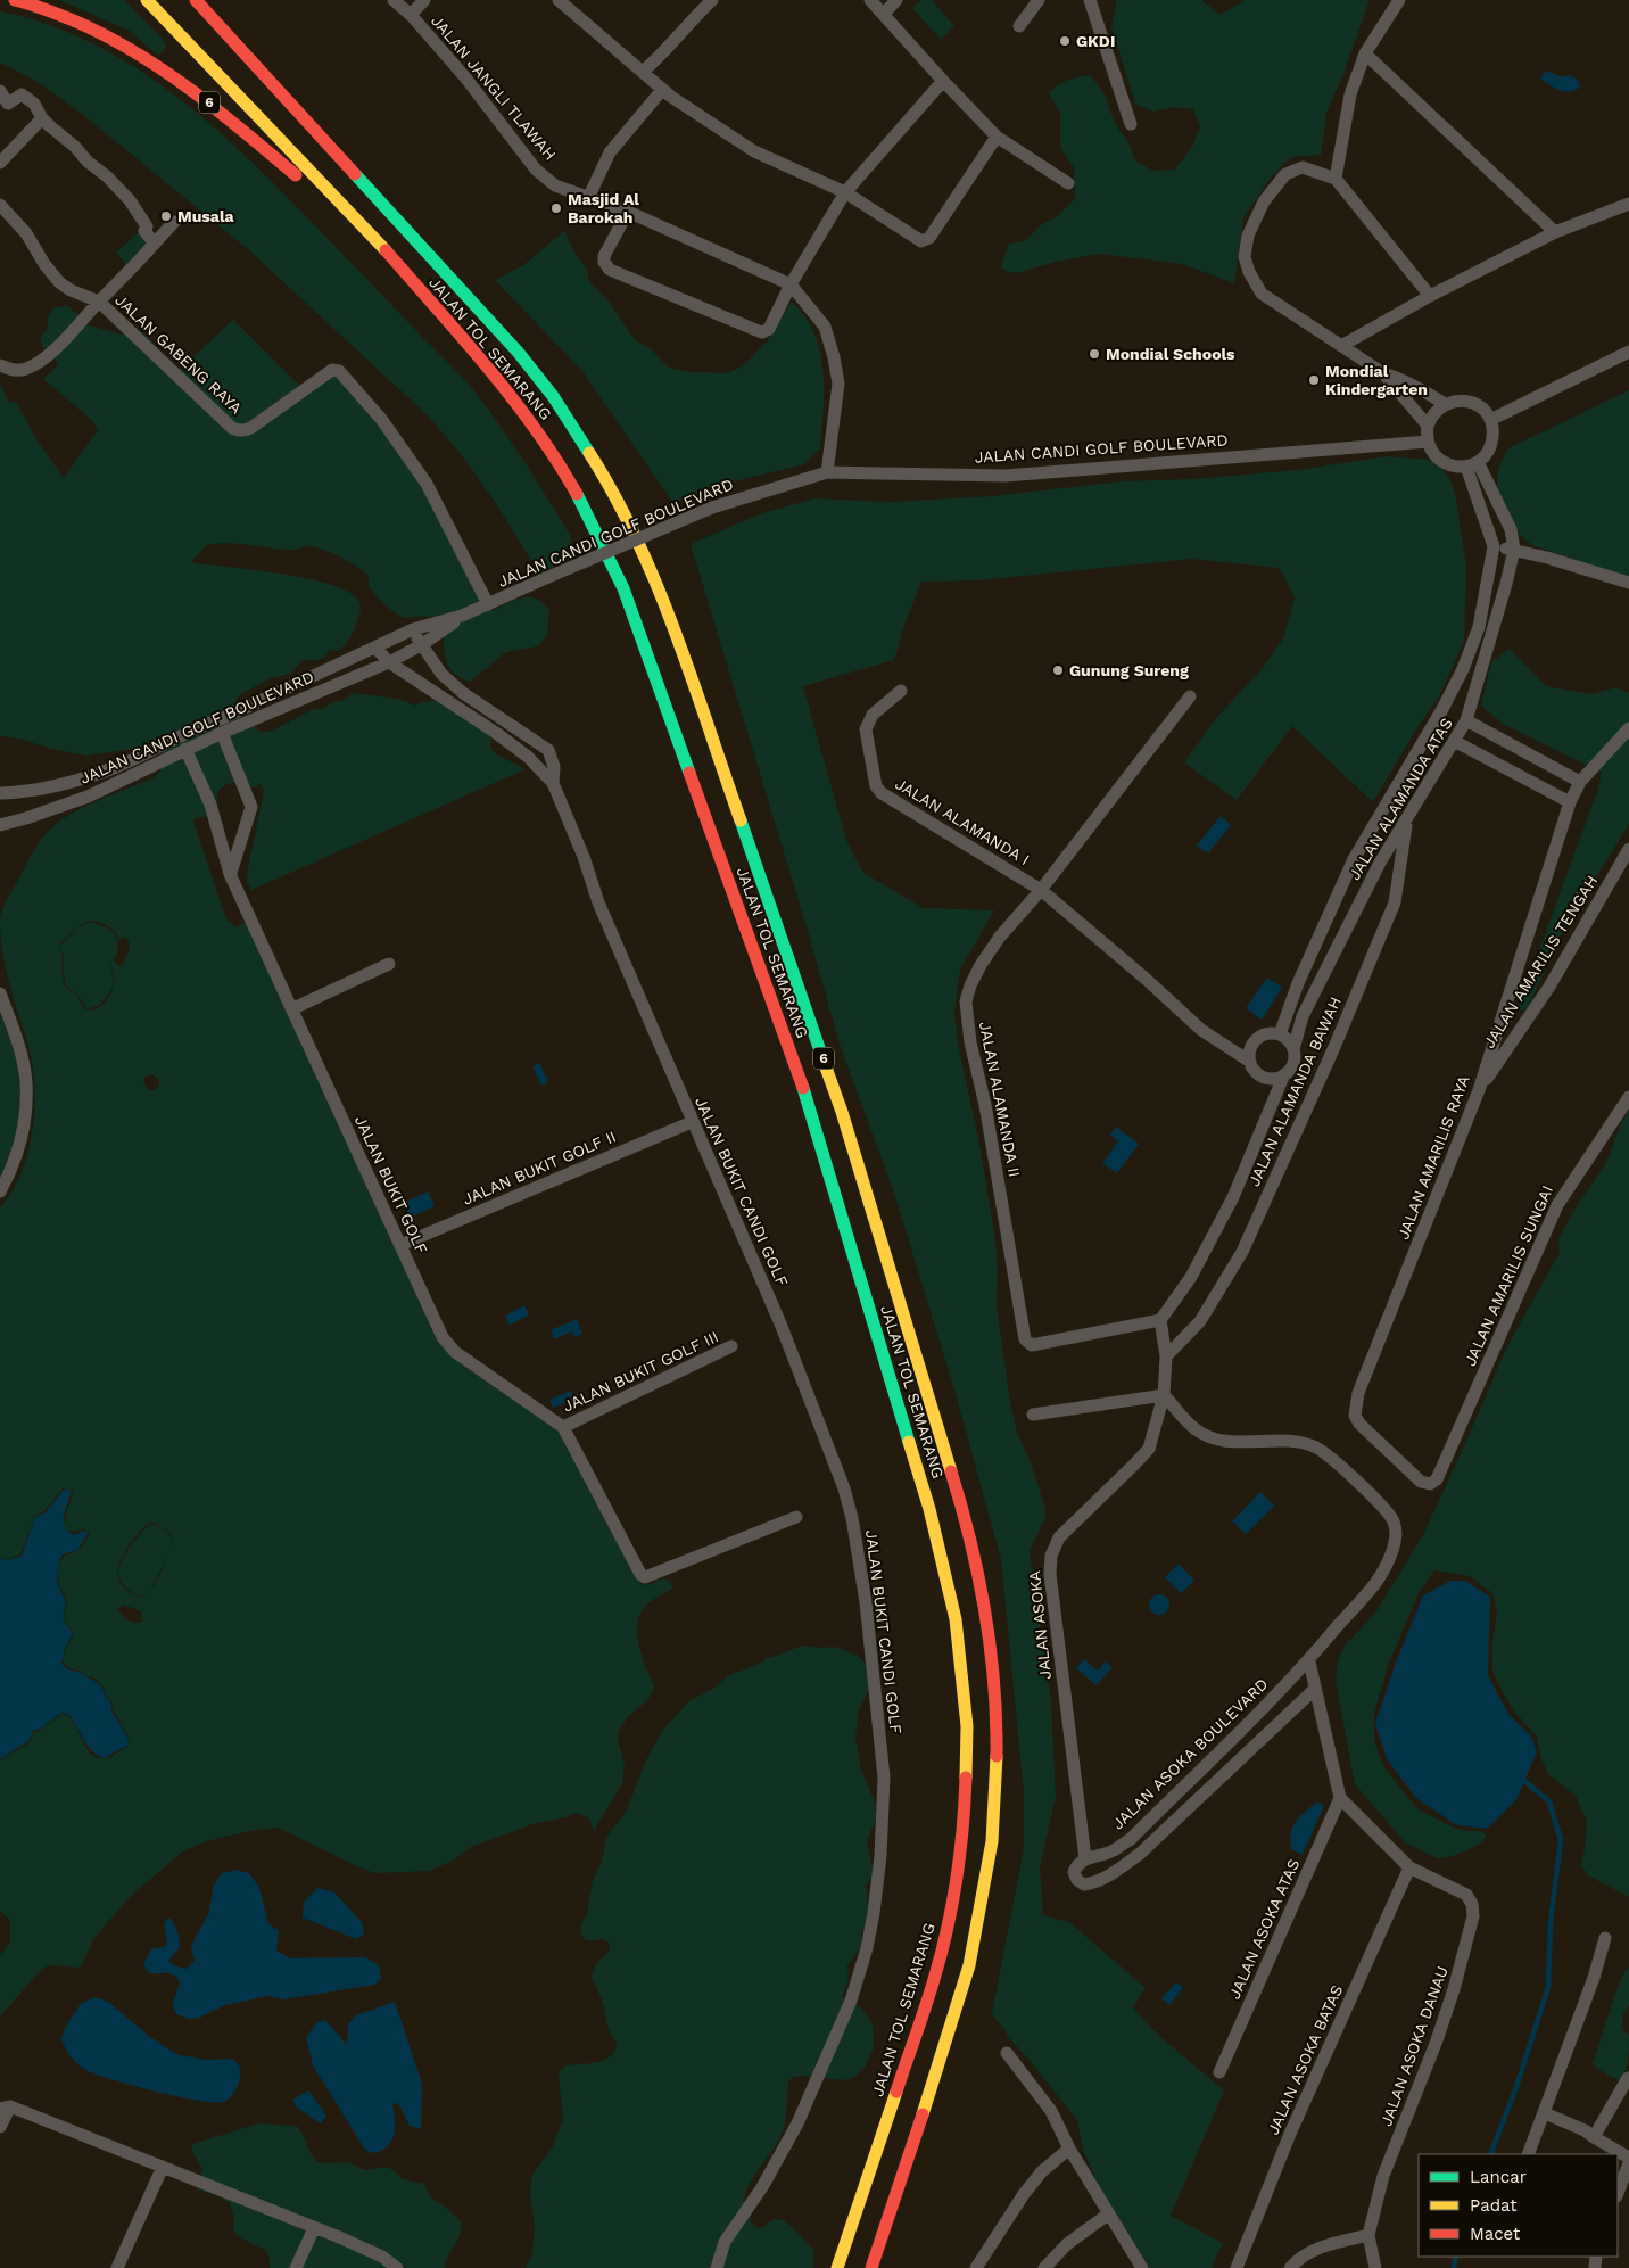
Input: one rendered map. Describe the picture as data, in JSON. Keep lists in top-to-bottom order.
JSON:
{
  "streets": {
    "highway": ["6", "JALAN TOL SEMARANG"],
    "street": [
      "JALAN JANGLI TLAWAH",
      "JALAN GABENG RAYA",
      "JALAN CANDI GOLF BOULEVARD",
      "JALAN ALAMANDA ATAS",
      "JALAN ALAMANDA I",
      "JALAN AMARILIS TENGAH",
      "JALAN ALAMANDA BAWAH",
      "JALAN ALAMANDA II",
      "JALAN AMARILIS RAYA",
      "JALAN BUKIT GOLF II",
      "JALAN BUKIT GOLF",
      "JALAN BUKIT CANDI GOLF",
      "JALAN AMARILIS SUNGAI",
      "JALAN BUKIT GOLF III",
      "JALAN ASOKA",
      "JALAN ASOKA BOULEVARD",
      "JALAN ASOKA ATAS",
      "JALAN ASOKA DANAU",
      "JALAN ASOKA BATAS"
    ]
  },
  "crossings": [
    ["6", "JALAN TOL SEMARANG"],
    ["JALAN GABENG RAYA", "JALAN CANDI GOLF BOULEVARD"],
    ["JALAN CANDI GOLF BOULEVARD", "JALAN ALAMANDA ATAS"],
    ["JALAN CANDI GOLF BOULEVARD", "JALAN BUKIT GOLF"],
    ["JALAN CANDI GOLF BOULEVARD", "JALAN BUKIT CANDI GOLF"],
    ["JALAN ALAMANDA ATAS", "JALAN ALAMANDA I"],
    ["JALAN ALAMANDA ATAS", "JALAN ALAMANDA BAWAH"],
    ["JALAN ALAMANDA I", "JALAN ALAMANDA II"],
    ["JALAN AMARILIS TENGAH", "JALAN AMARILIS RAYA"],
    ["JALAN AMARILIS RAYA", "JALAN AMARILIS SUNGAI"],
    ["JALAN BUKIT GOLF II", "JALAN BUKIT GOLF"],
    ["JALAN BUKIT GOLF II", "JALAN BUKIT CANDI GOLF"],
    ["JALAN BUKIT GOLF", "JALAN BUKIT GOLF III"],
    ["JALAN ASOKA", "JALAN ASOKA BOULEVARD"],
    ["JALAN ASOKA ATAS", "JALAN ASOKA DANAU"],
    ["JALAN ASOKA DANAU", "JALAN ASOKA BATAS"]
  ],
  "places": [
    "GKDI",
    "Masjid Al Barokah",
    "Musala",
    "Mondial Schools",
    "Mondial Kindergarten",
    "Gunung Sureng"
  ],
  "legend": ["Lancar", "Padat", "Macet"]
}
